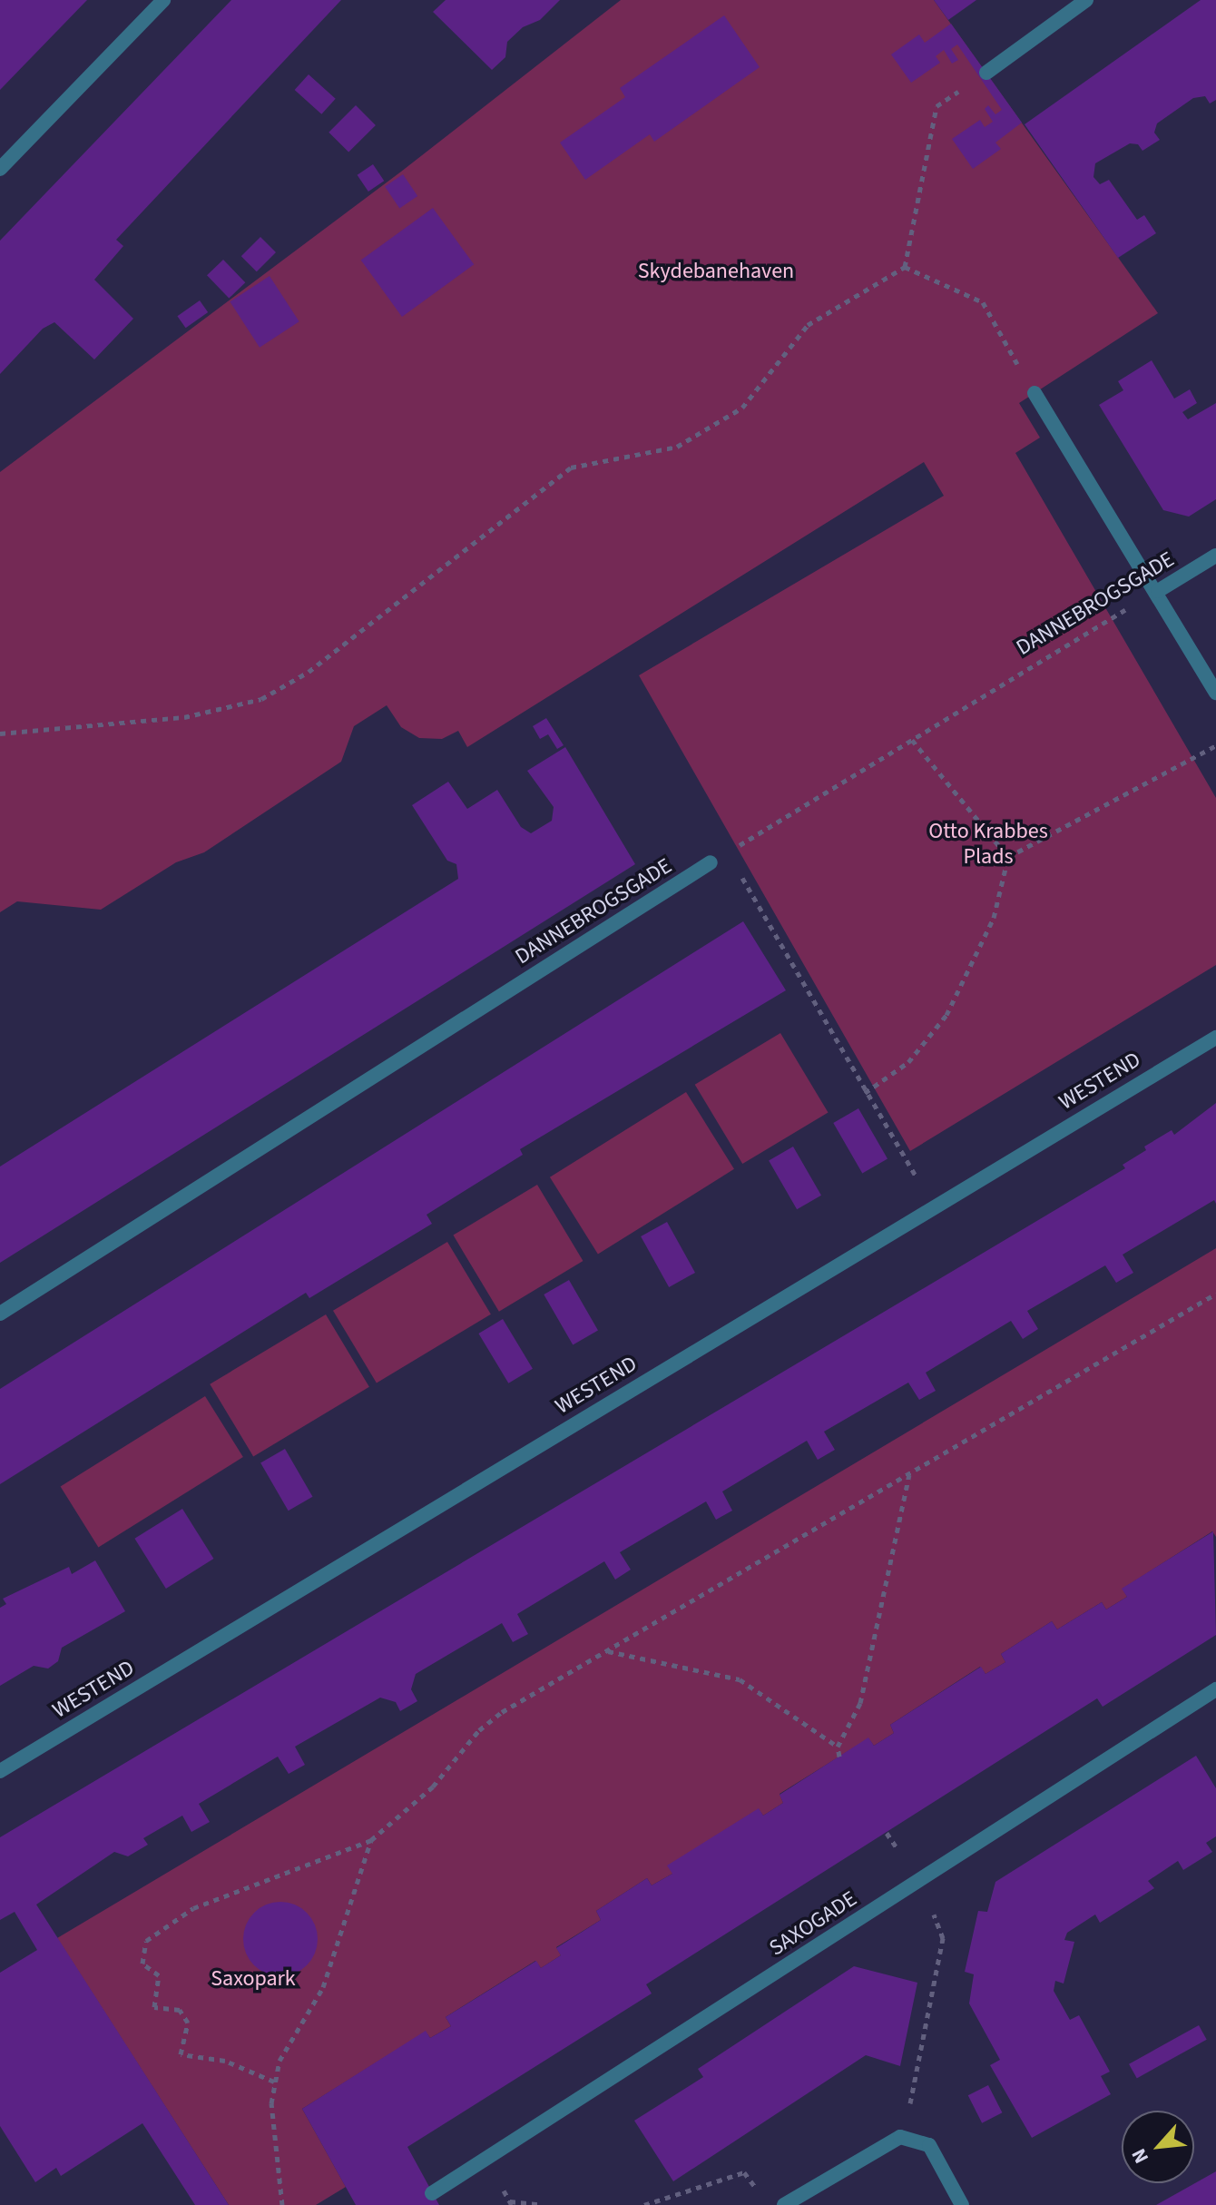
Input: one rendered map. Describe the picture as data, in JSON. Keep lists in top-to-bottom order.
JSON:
{
  "streets": {
    "street": ["DANNEBROGSGADE", "WESTEND", "SAXOGADE"]
  },
  "parks": ["Skydebanehaven", "Otto Krabbes Plads", "Saxopark"],
  "north": "bottom left"
}
